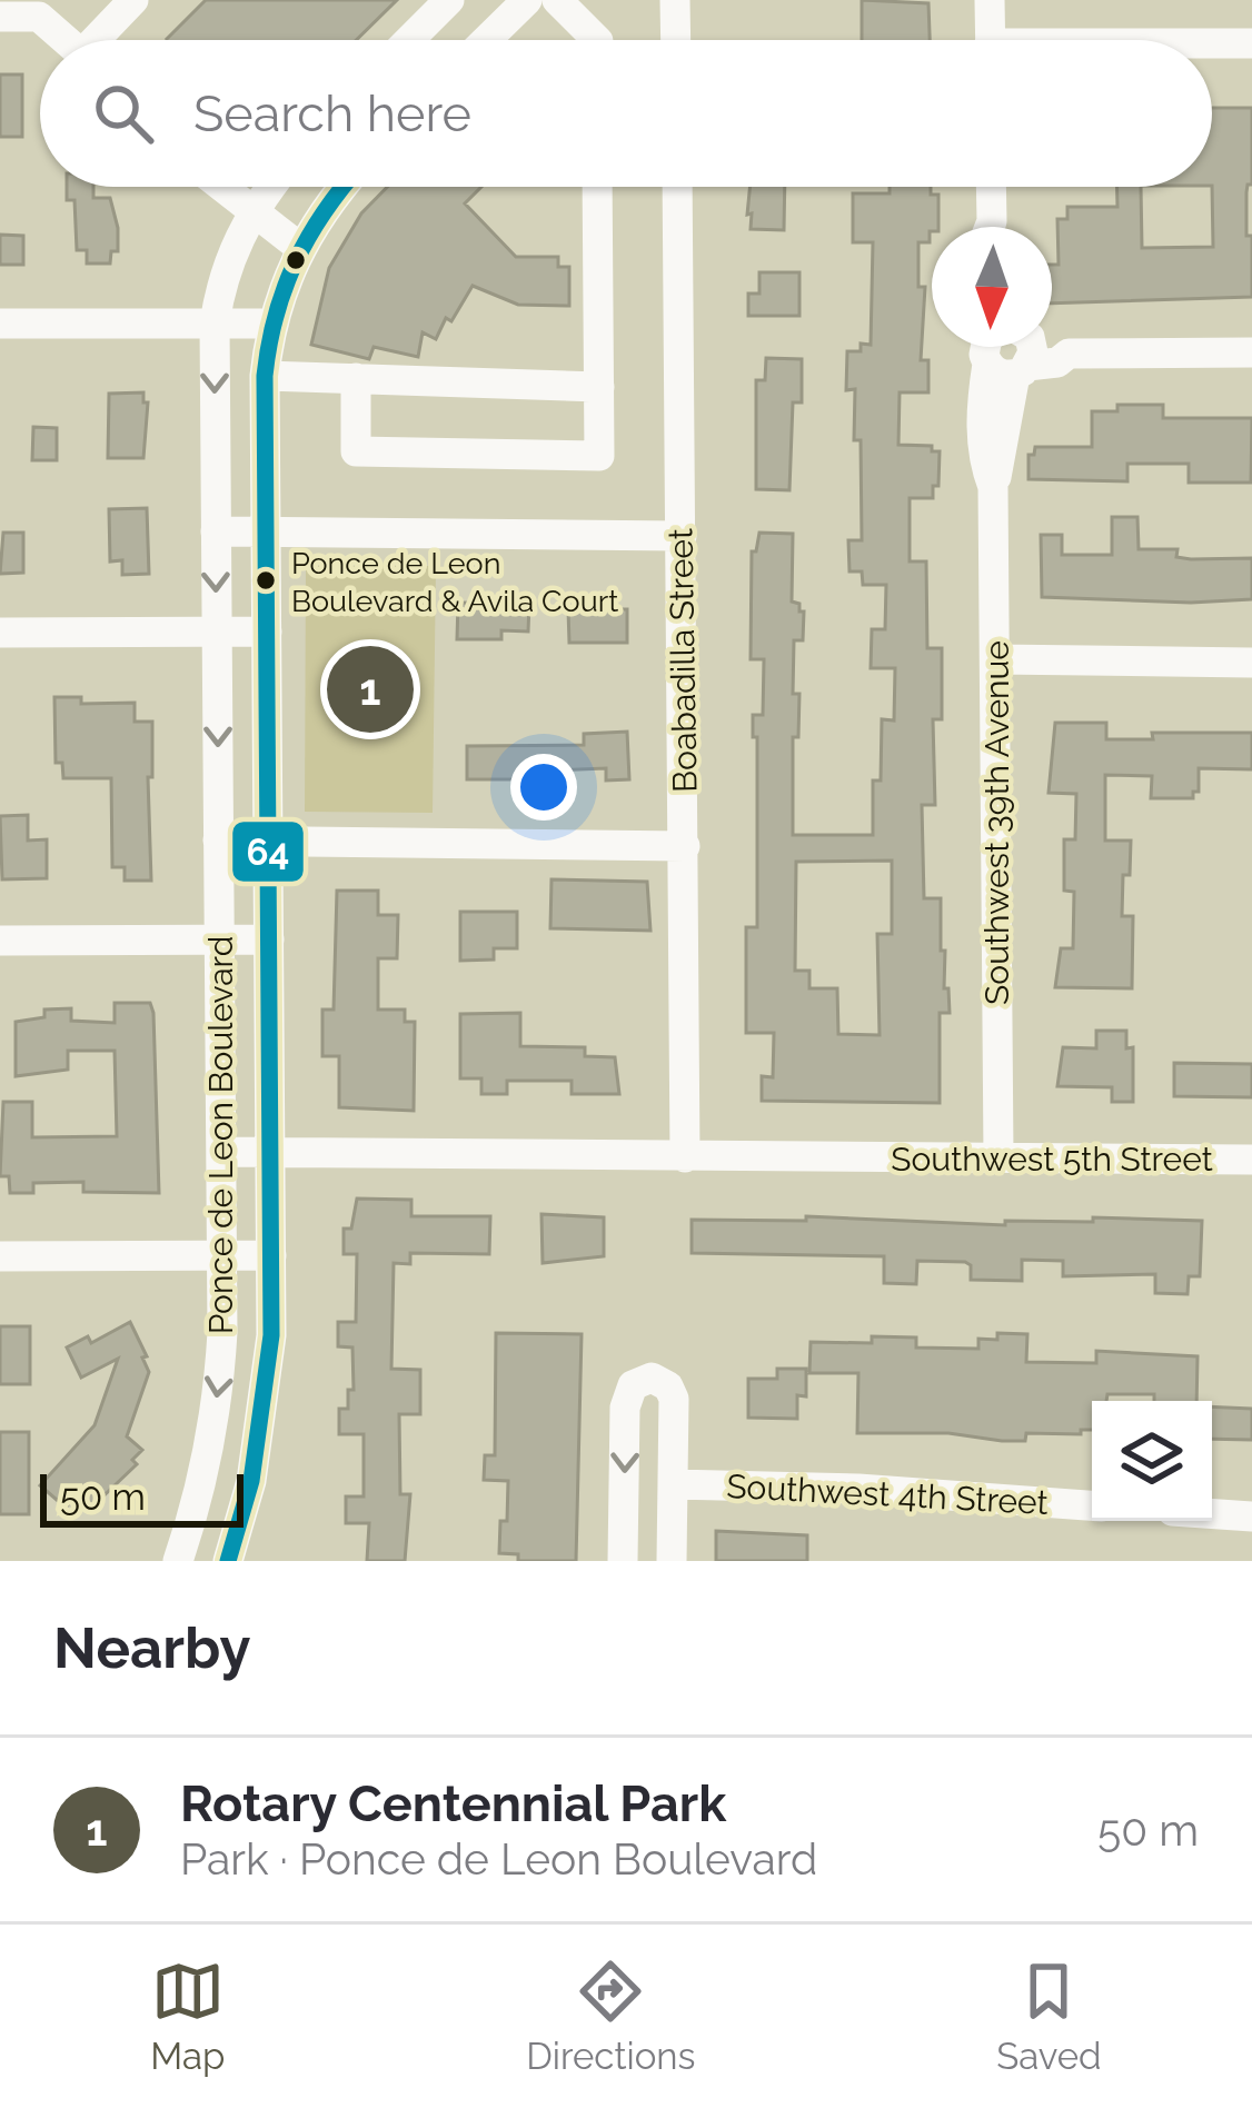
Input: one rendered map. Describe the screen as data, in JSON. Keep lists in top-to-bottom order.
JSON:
{
  "streets": {
    "street": [
      "Boabadilla Street",
      "Southwest 39th Avenue",
      "Ponce de Leon Boulevard",
      "Southwest 5th Street",
      "Southwest 4th Street"
    ]
  },
  "crossings": [
    ["Boabadilla Street", "Southwest 5th Street"],
    ["Southwest 39th Avenue", "Southwest 5th Street"]
  ],
  "places": ["Ponce de Leon Boulevard & Avila Court"],
  "lines": ["transit line 64"],
  "scale_bar": "50 m",
  "north": "bottom",
  "page": {
    "search": "Search here",
    "pins": "1",
    "scale": "50 m",
    "heading": "Nearby",
    "list": [
      {
        "mark": "1",
        "name": "Rotary Centennial Park",
        "note": "Park · Ponce de Leon Boulevard",
        "value": "50 m"
      }
    ],
    "nav": ["Map", "Directions", "Saved"]
  }
}
